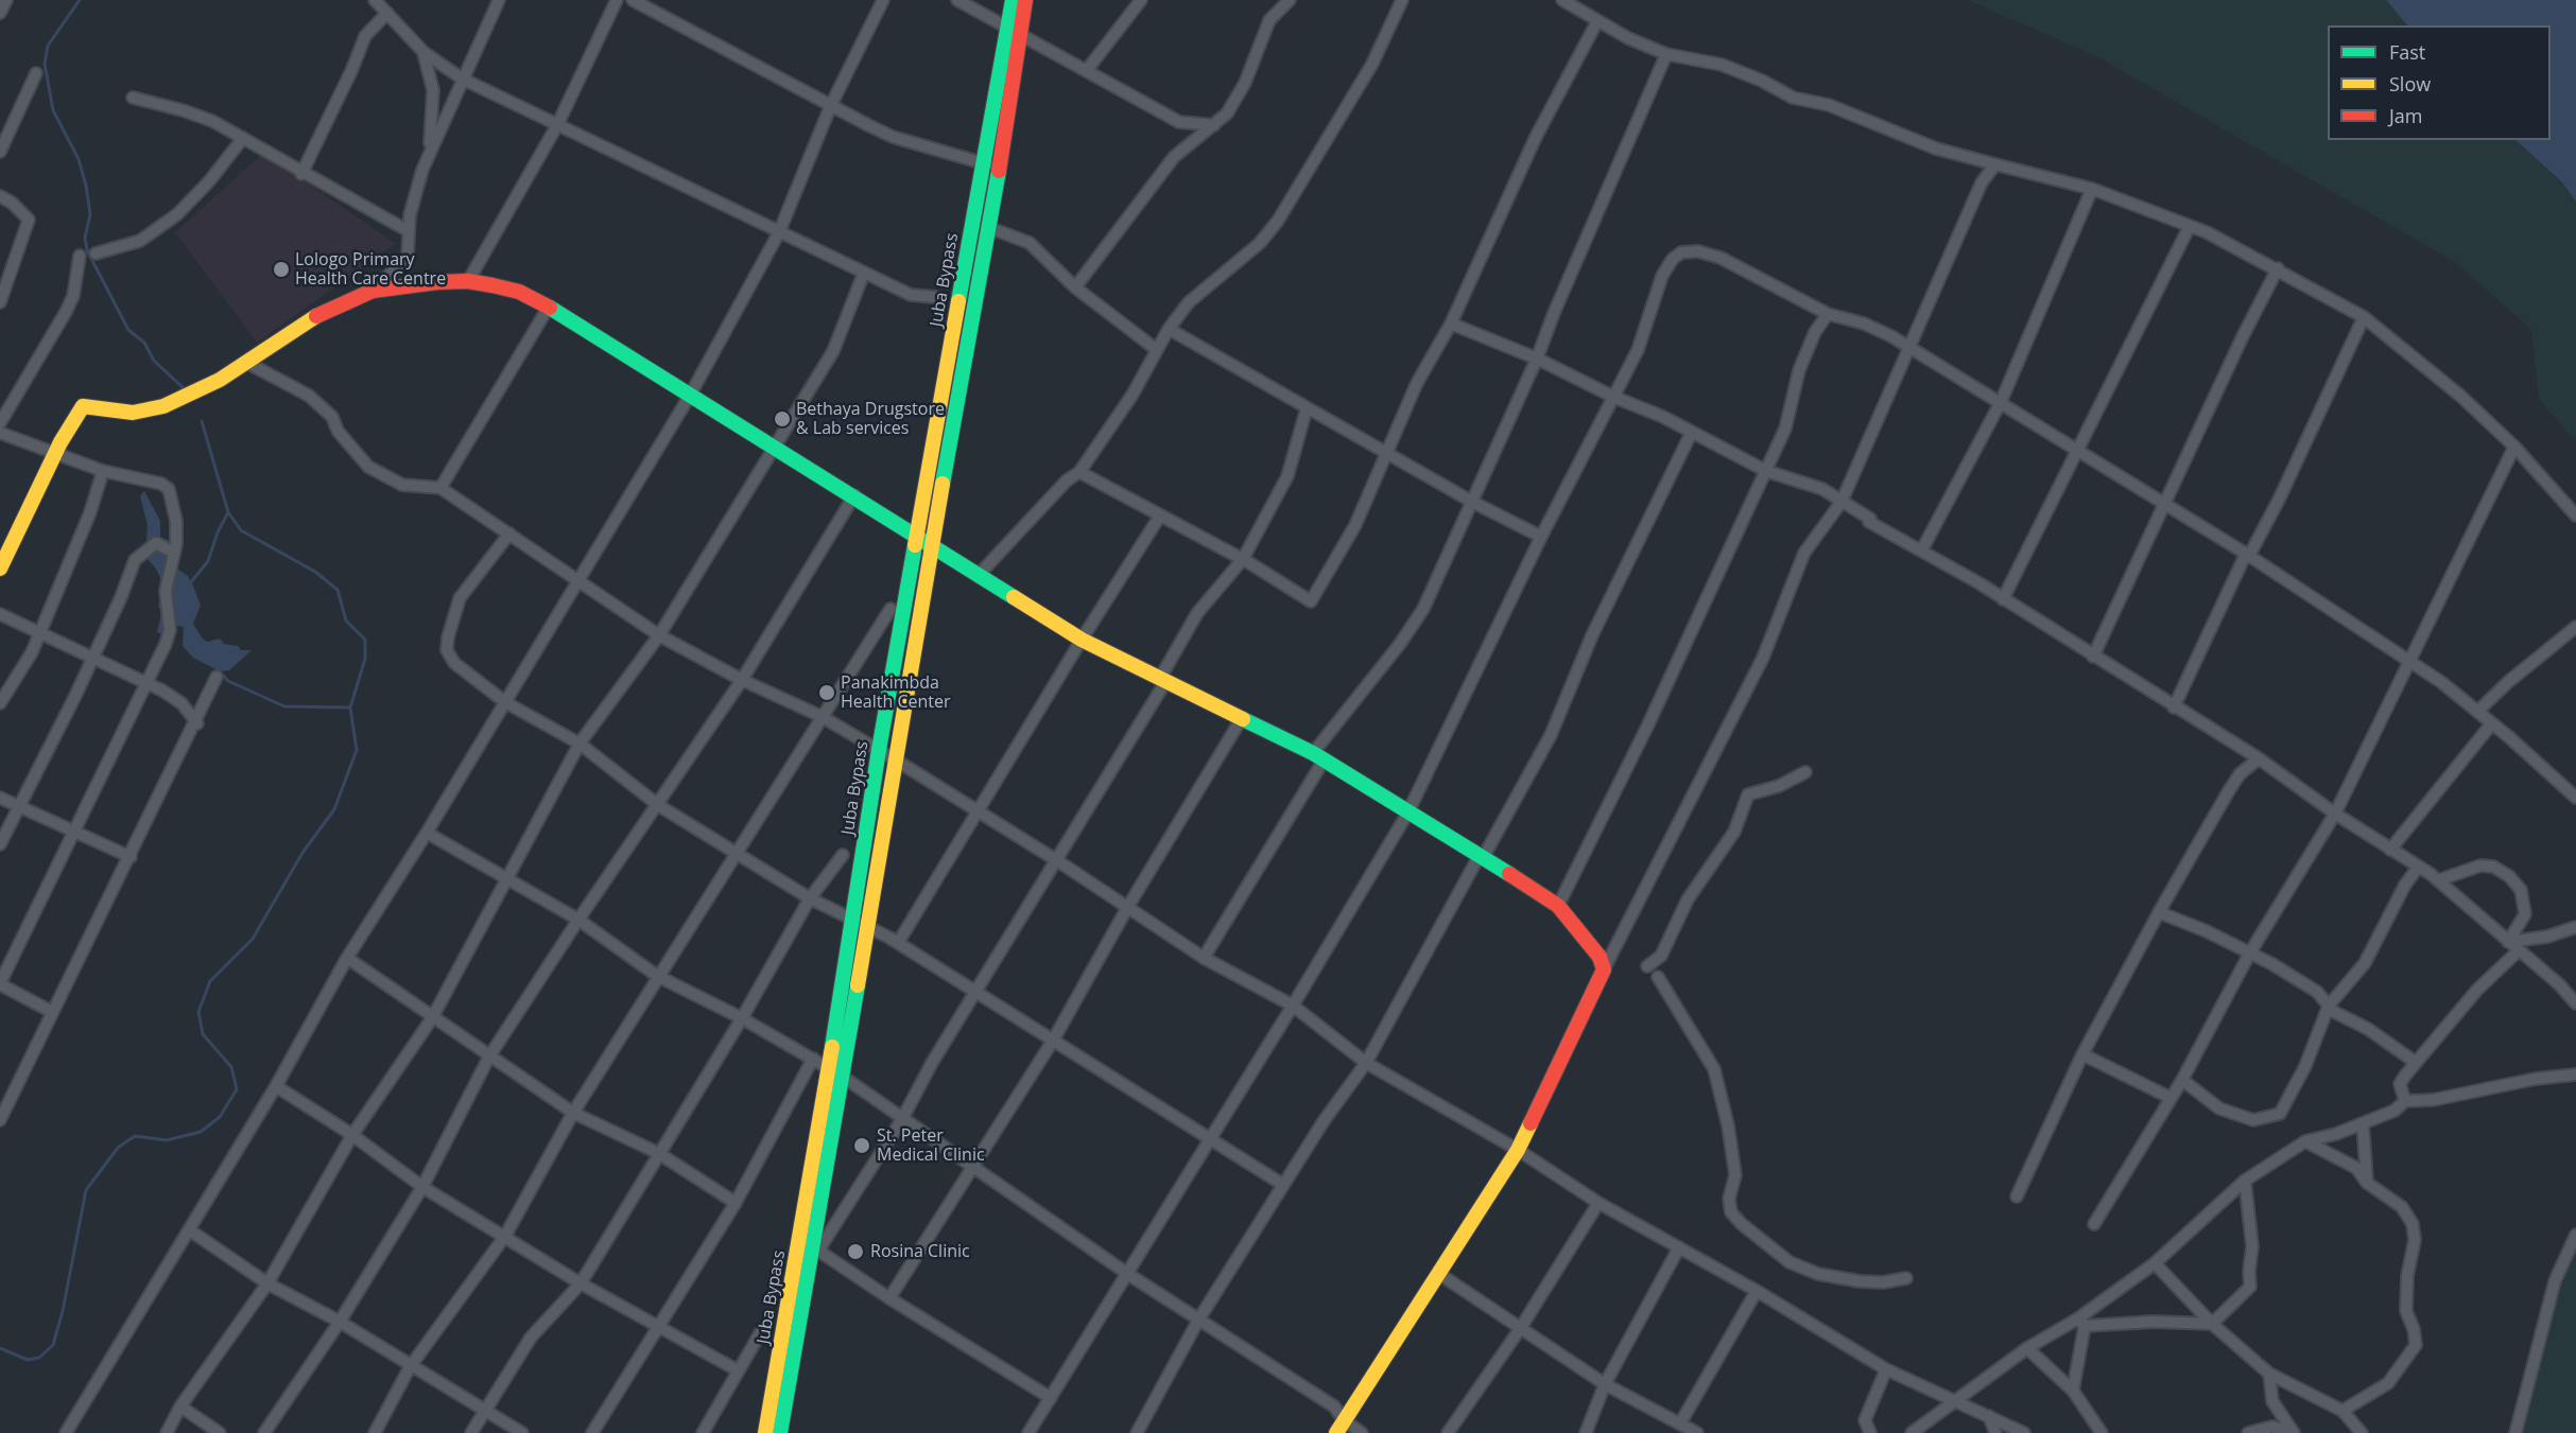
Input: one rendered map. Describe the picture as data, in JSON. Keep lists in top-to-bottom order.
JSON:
{
  "streets": {
    "main road": ["Juba Bypass"]
  },
  "places": [
    "Lologo Primary Health Care Centre",
    "Bethaya Drugstore & Lab services",
    "Panakimbda Health Center",
    "St. Peter Medical Clinic",
    "Rosina Clinic"
  ],
  "legend": ["Fast", "Slow", "Jam"]
}
